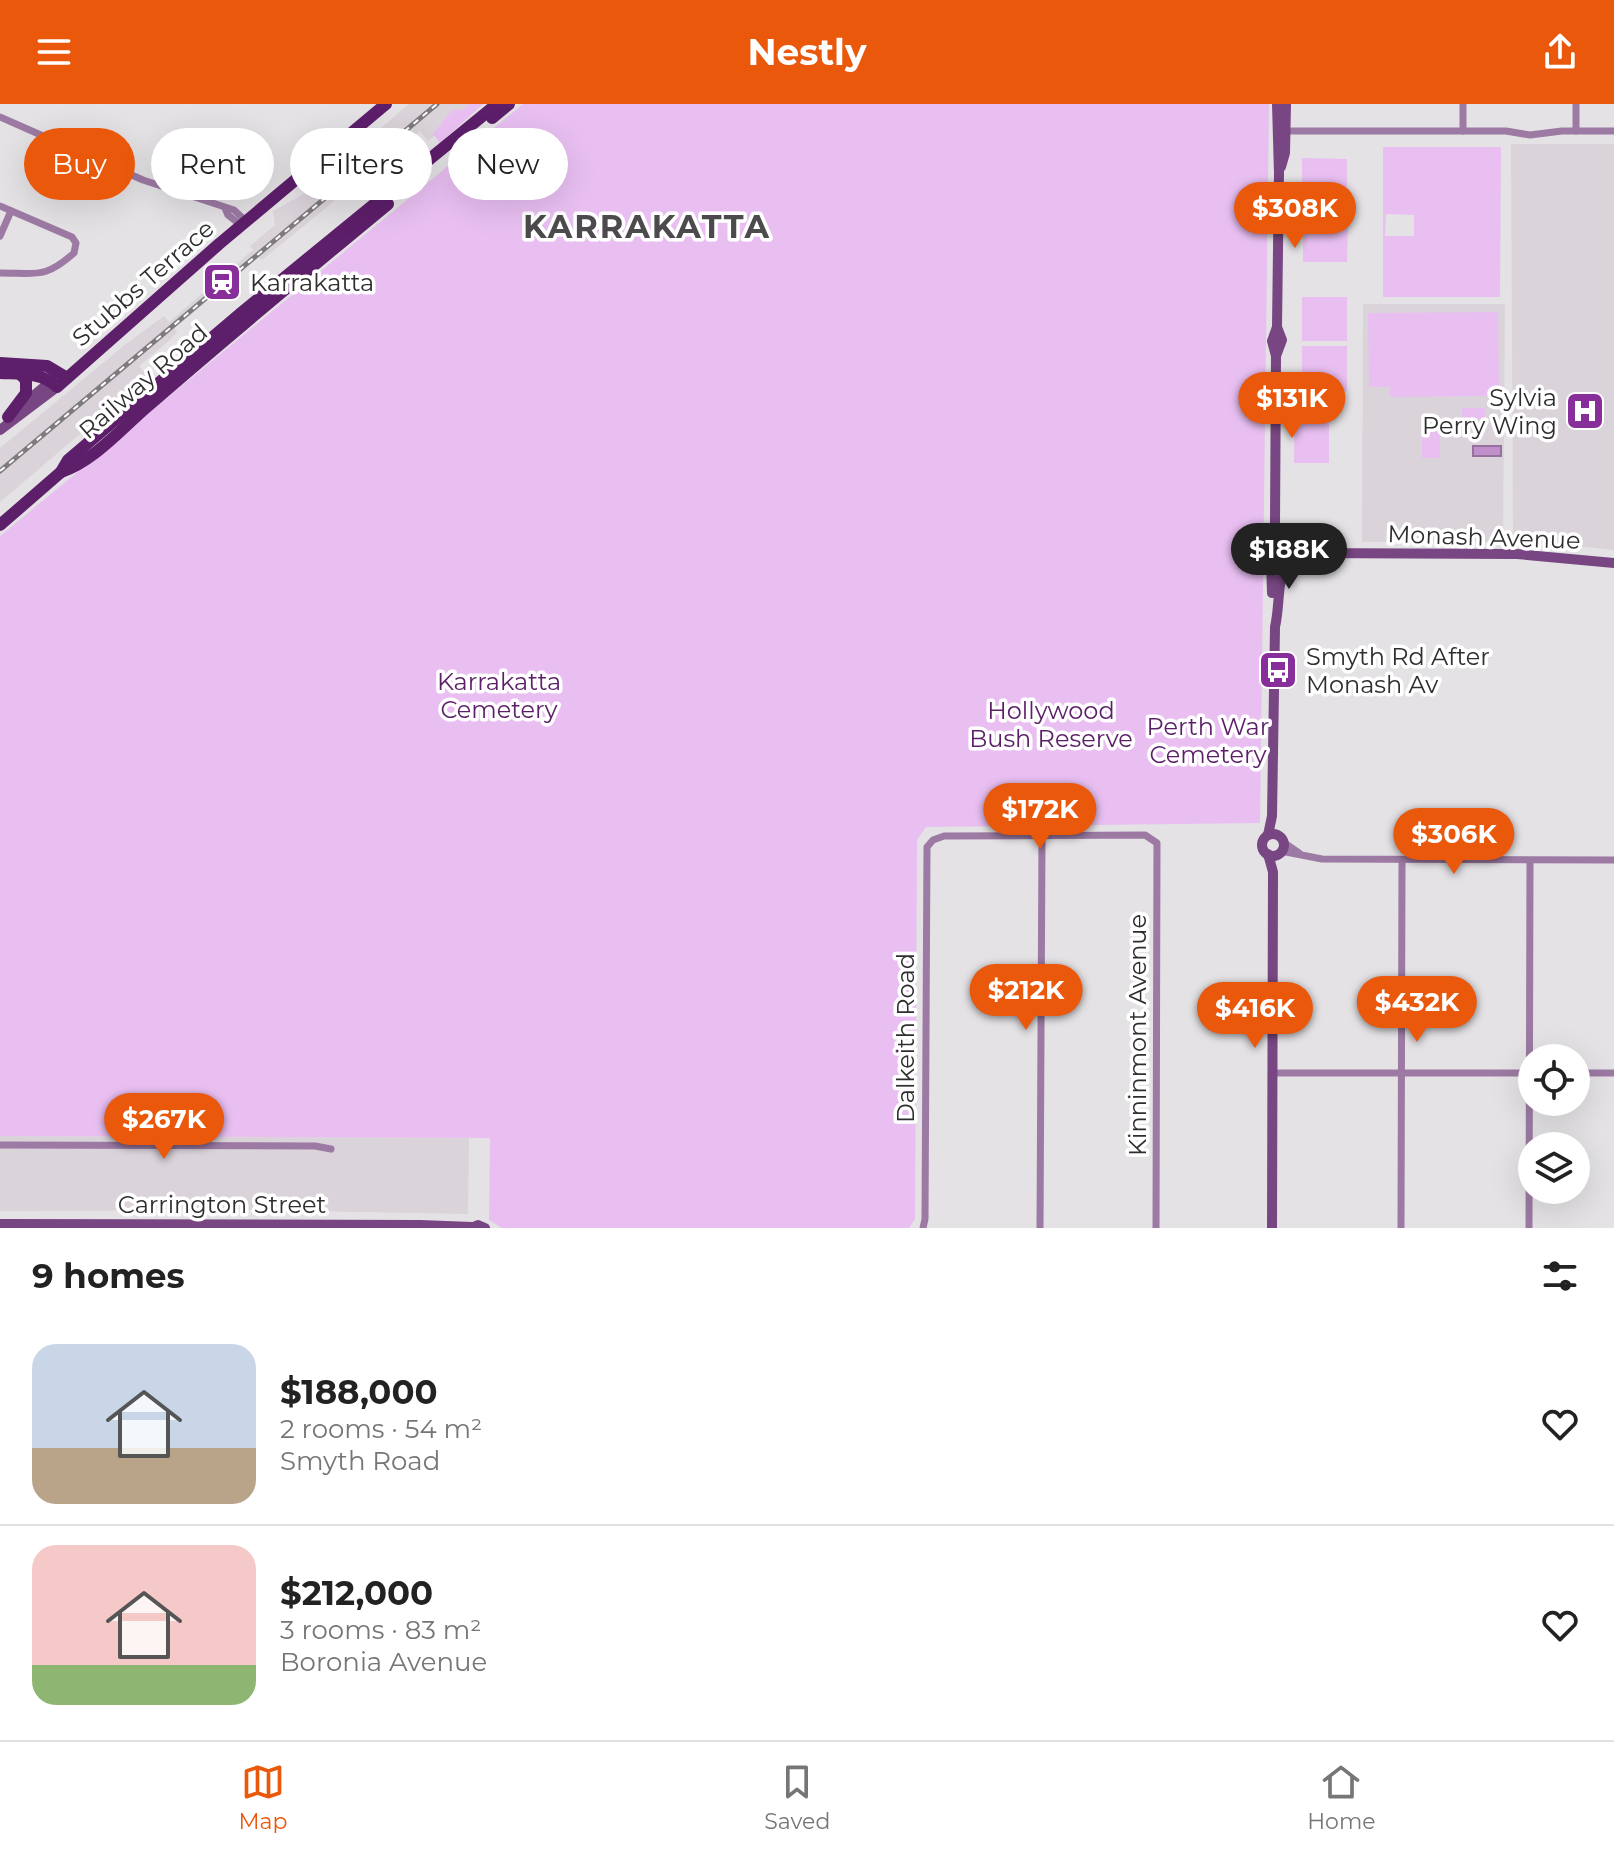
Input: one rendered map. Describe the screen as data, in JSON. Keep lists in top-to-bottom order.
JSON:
{
  "streets": {
    "main road": ["Stubbs Terrace", "Railway Road"],
    "street": [
      "Monash Avenue",
      "Kinninmont Avenue",
      "Dalkeith Road",
      "Carrington Street"
    ]
  },
  "crossings": [
    ["Kinninmont Avenue", "Dalkeith Road"]
  ],
  "districts": ["KARRAKATTA"],
  "parks": ["Karrakatta Cemetery", "Hollywood Bush Reserve", "Perth War Cemetery"],
  "places": {
    "station": ["Karrakatta"],
    "hospital": ["Sylvia Perry Wing"],
    "bus stop": ["Smyth Rd After Monash Av"]
  },
  "page": {
    "header": "Nestly",
    "chip": [
      "Buy",
      "Rent",
      "Filters",
      "New"
    ],
    "price": [
      "$308K",
      "$131K",
      "$188K",
      "$172K",
      "$306K",
      "$212K",
      "$432K",
      "$416K",
      "$267K"
    ],
    "heading": "9 homes",
    "list": [
      {
        "name": "$188,000",
        "note": "2 rooms · 54 m² · Smyth Road"
      },
      {
        "name": "$212,000",
        "note": "3 rooms · 83 m² · Boronia Avenue"
      }
    ],
    "tabs": ["Map", "Saved", "Home"]
  }
}
